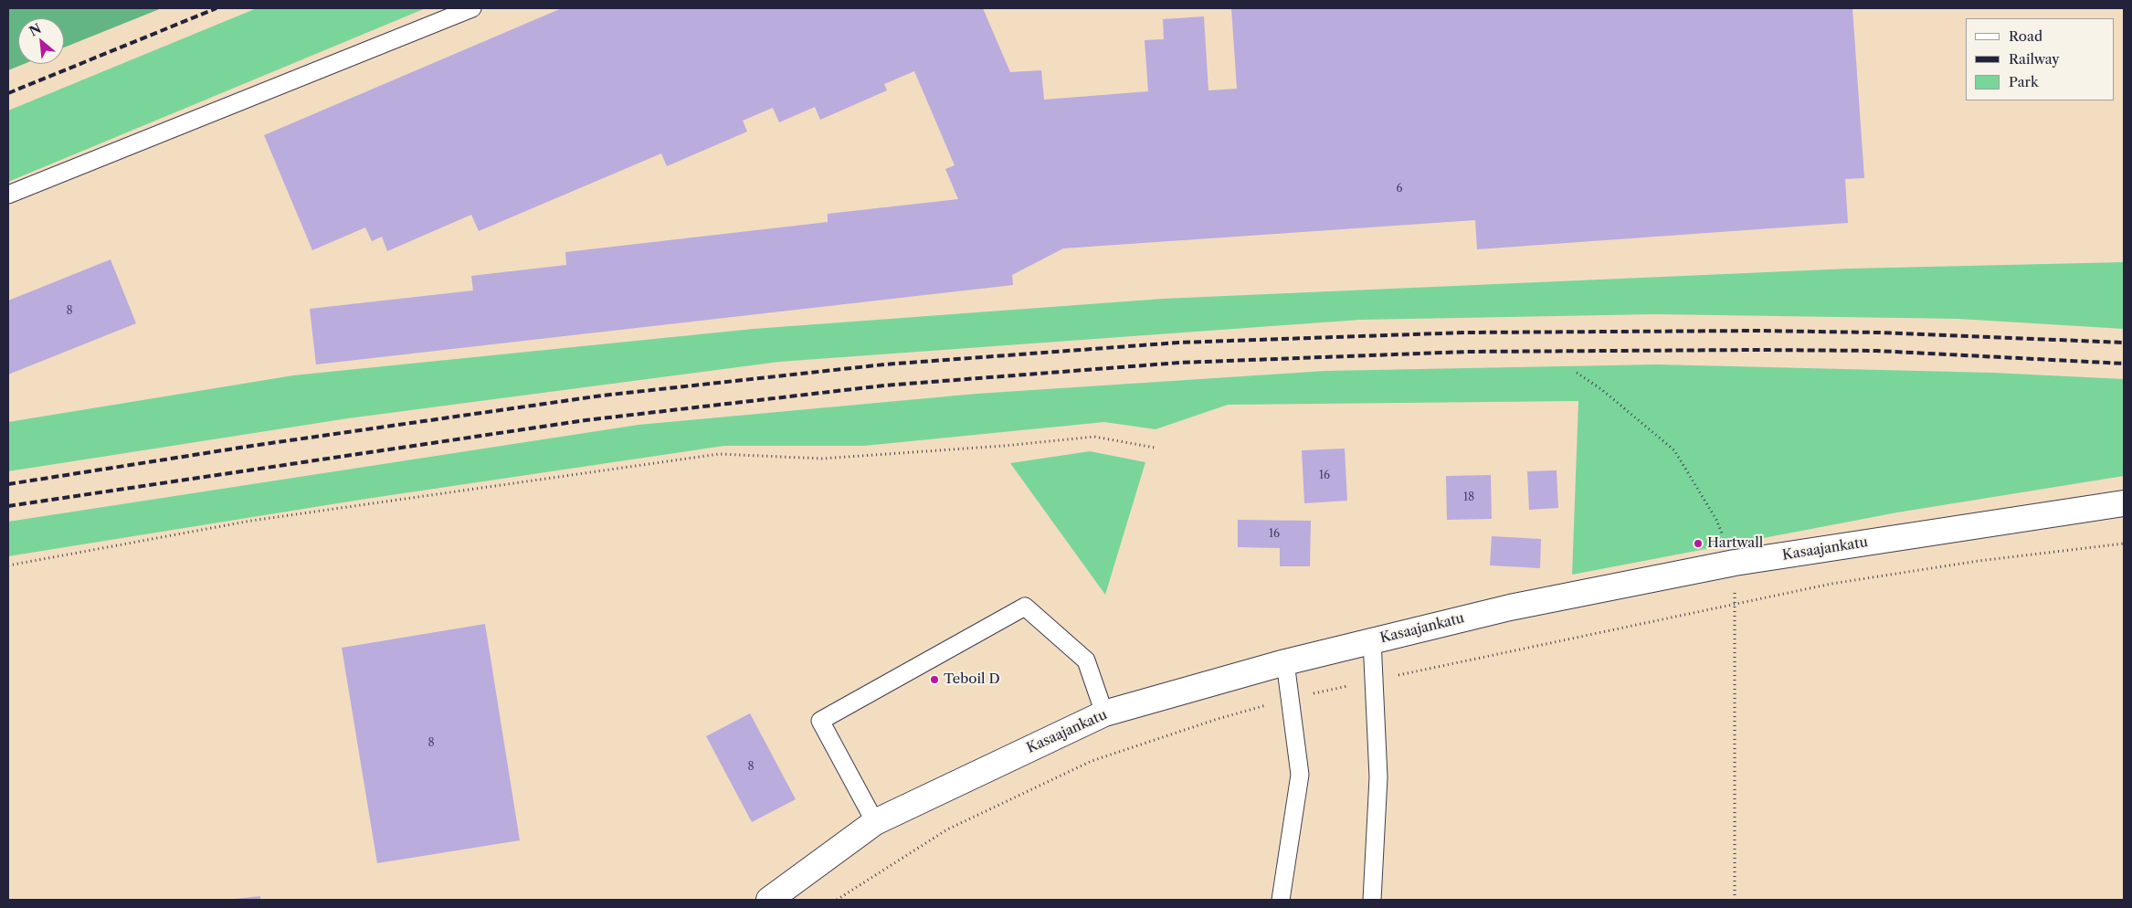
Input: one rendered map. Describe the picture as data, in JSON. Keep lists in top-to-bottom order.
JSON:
{
  "streets": {
    "street": ["Kasaajankatu"]
  },
  "places": ["Hartwall", "Teboil D"],
  "house_numbers": [
    "6",
    "8",
    "16",
    "18",
    "16",
    "8",
    "8"
  ],
  "legend": ["Road", "Railway", "Park"],
  "north": "top left"
}
